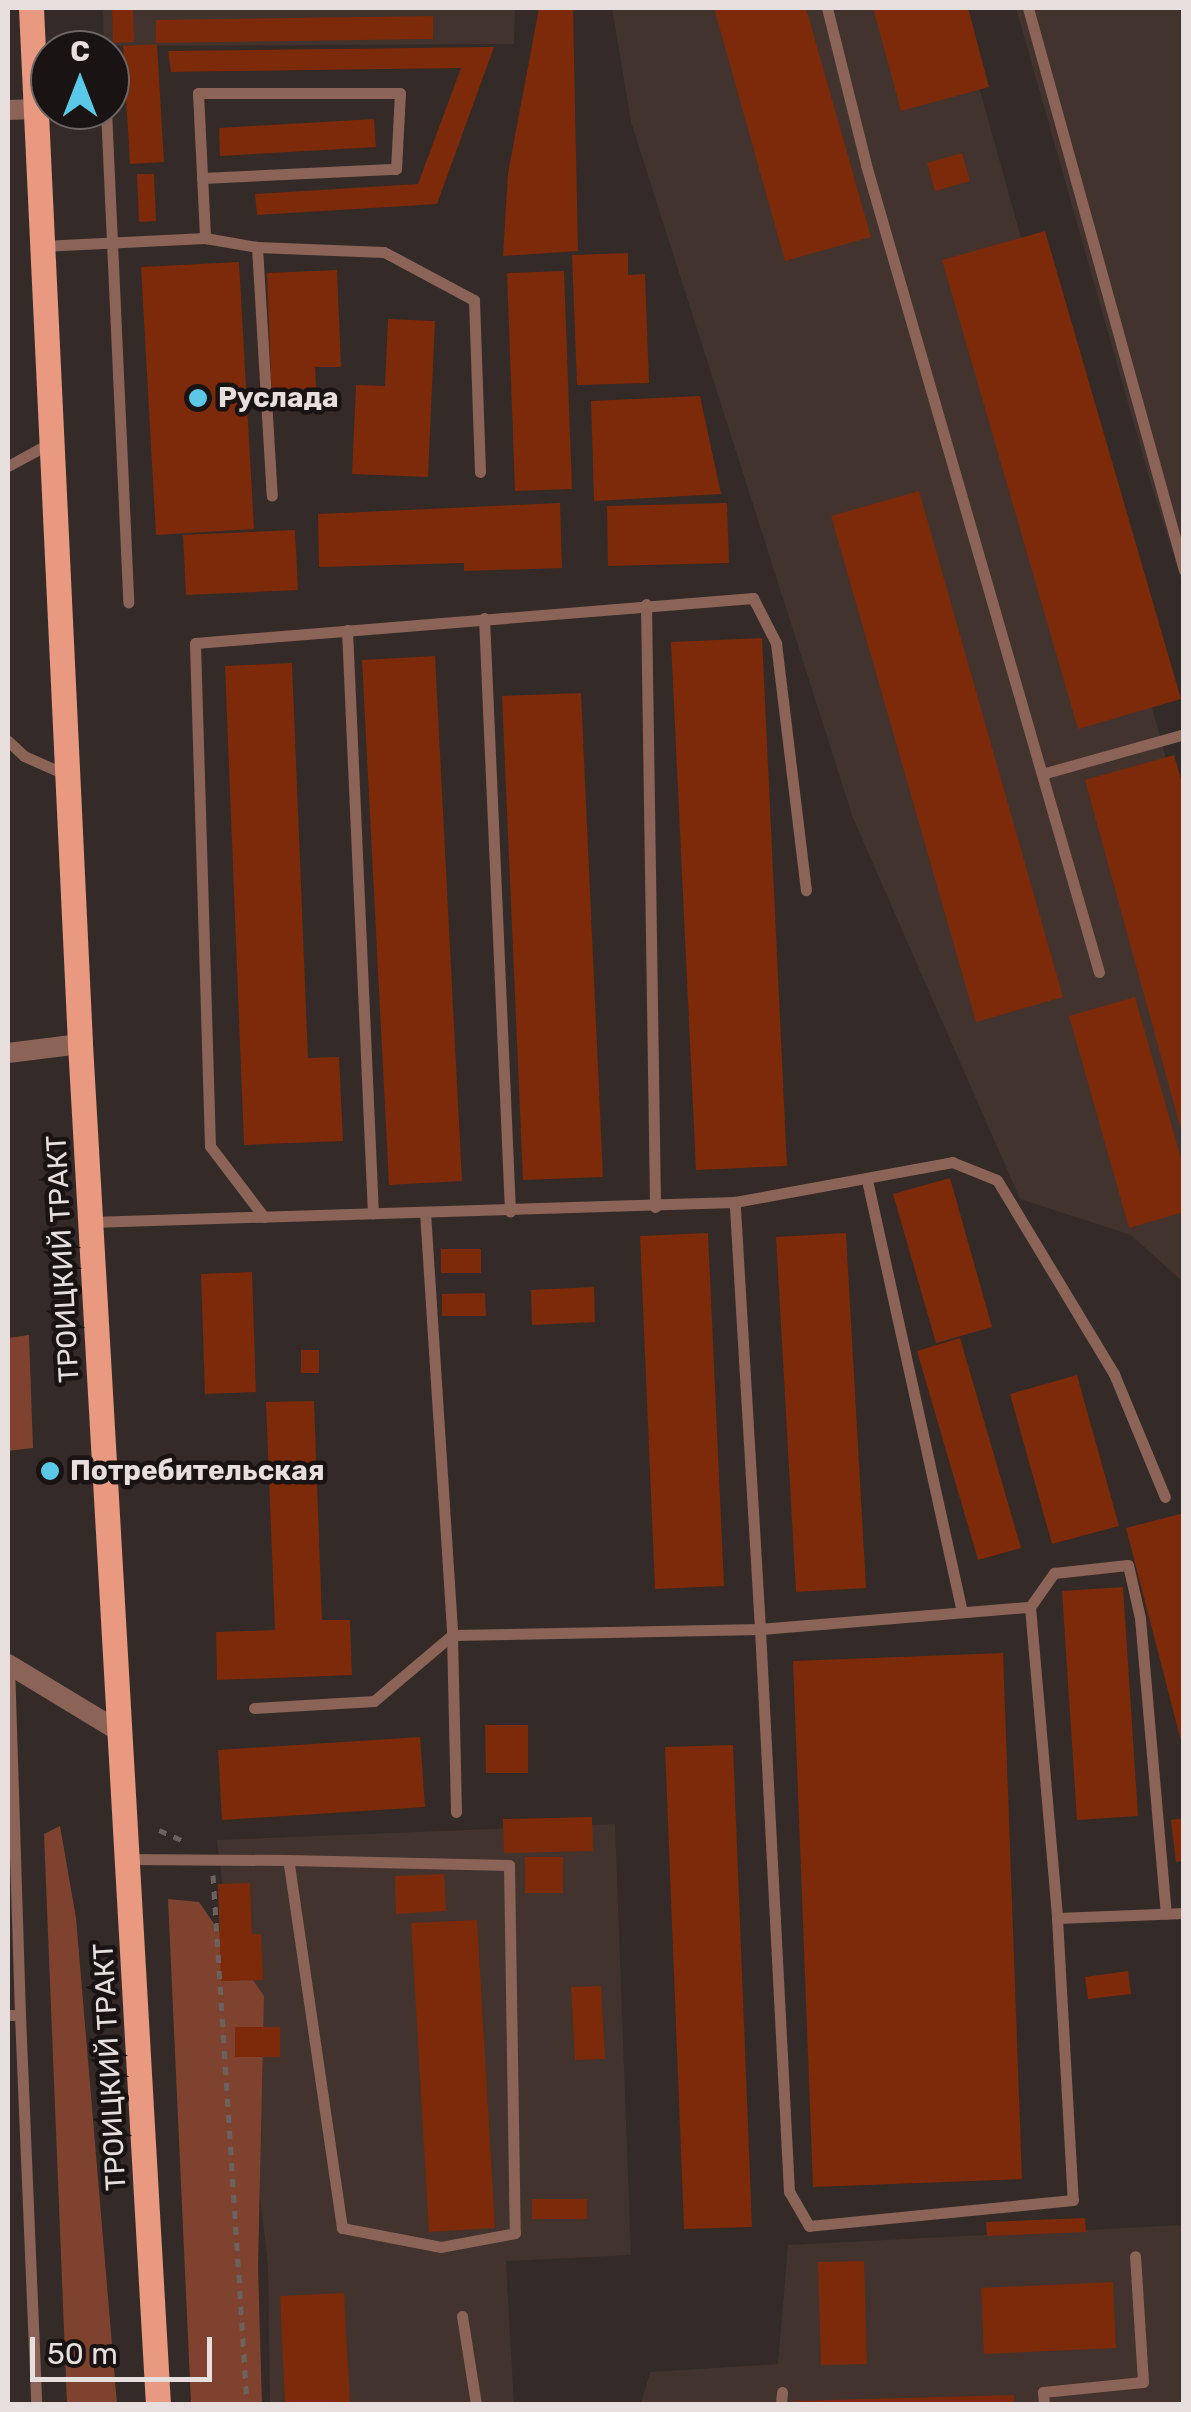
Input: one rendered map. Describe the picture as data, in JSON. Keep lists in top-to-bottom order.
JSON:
{
  "streets": {
    "main road": ["ТРОИЦКИЙ ТРАКТ"]
  },
  "places": ["Руслада", "Потребительская"],
  "scale_bar": "50 m",
  "north": "top"
}
